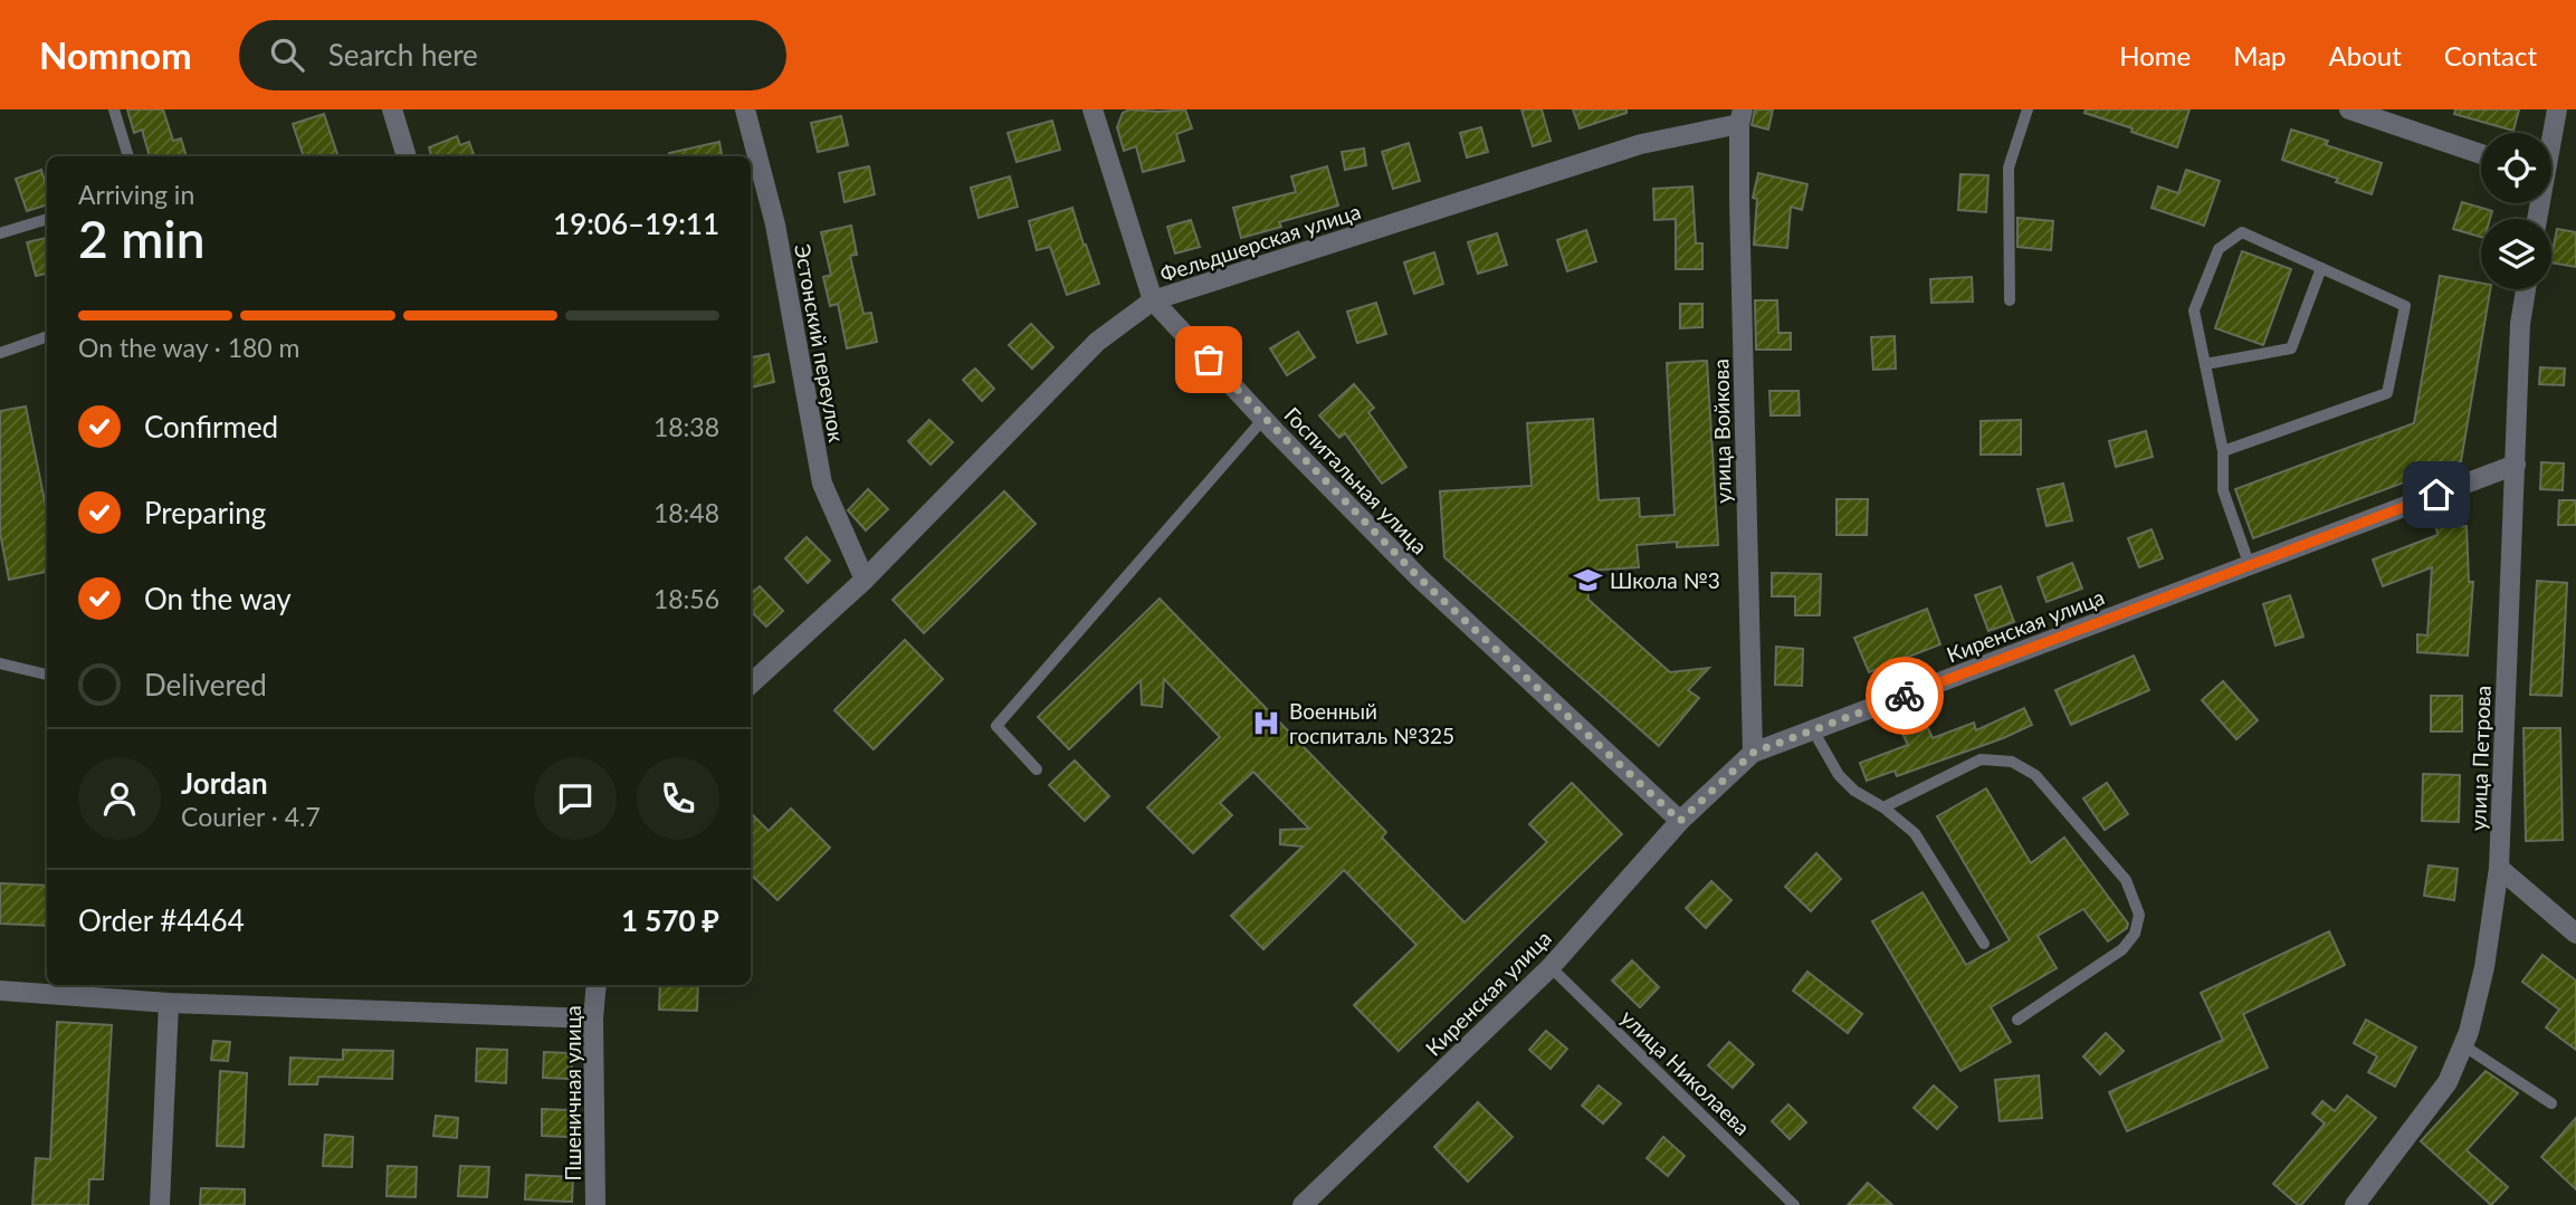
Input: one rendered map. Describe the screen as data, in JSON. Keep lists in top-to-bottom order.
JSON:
{
  "streets": {
    "street": [
      "Фельдшерская улица",
      "Эстонский переулок",
      "улица Войкова",
      "Госпитальная улица",
      "Киренская улица",
      "улица Петрова",
      "Пшеничная улица"
    ],
    "lane": ["улица Николаева"]
  },
  "crossings": [
    ["Фельдшерская улица", "Эстонский переулок"],
    ["Фельдшерская улица", "улица Войкова"],
    ["Фельдшерская улица", "Госпитальная улица"],
    ["улица Войкова", "Киренская улица"],
    ["Госпитальная улица", "Киренская улица"],
    ["Киренская улица", "улица Петрова"],
    ["Киренская улица", "улица Николаева"]
  ],
  "places": {
    "school or university": ["Школа №3"],
    "hospital": ["Военный госпиталь №325"]
  },
  "page": {
    "header": "Nomnom",
    "search": "Search here",
    "nav": [
      "Home",
      "Map",
      "About",
      "Contact"
    ],
    "heading": ["2 min", "Arriving in", "19:06–19:11"],
    "panel": [
      "Jordan",
      "Courier · 4.7",
      "Order #4464",
      "1 570 ₽"
    ],
    "bar": "On the way · 180 m",
    "list": [
      ["Confirmed", "18:38"],
      ["Preparing", "18:48"],
      ["On the way", "18:56"],
      "Delivered"
    ]
  }
}
